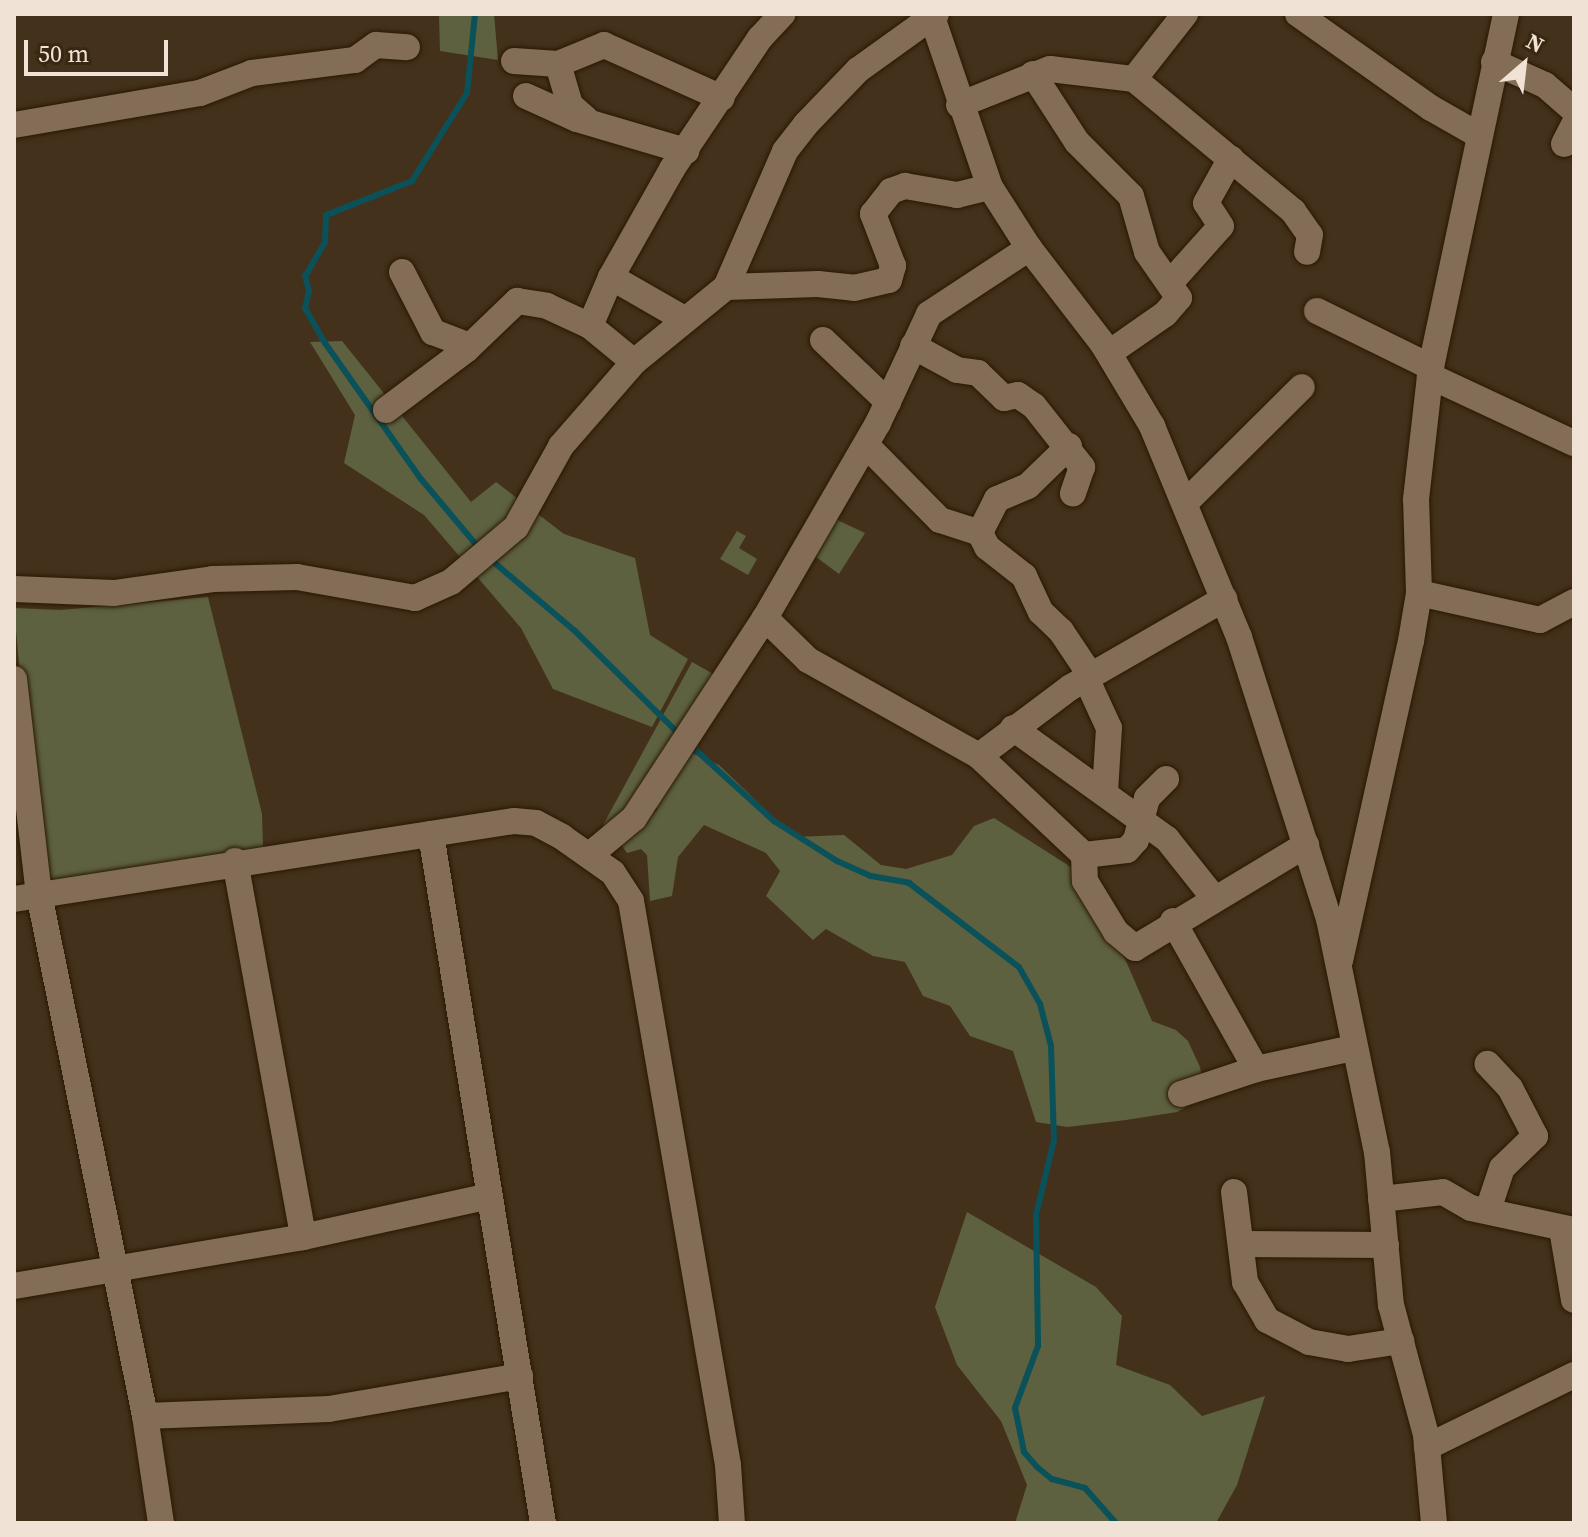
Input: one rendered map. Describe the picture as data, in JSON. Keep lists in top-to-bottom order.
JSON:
{
  "scale_bar": "50 m",
  "north": "top right"
}
